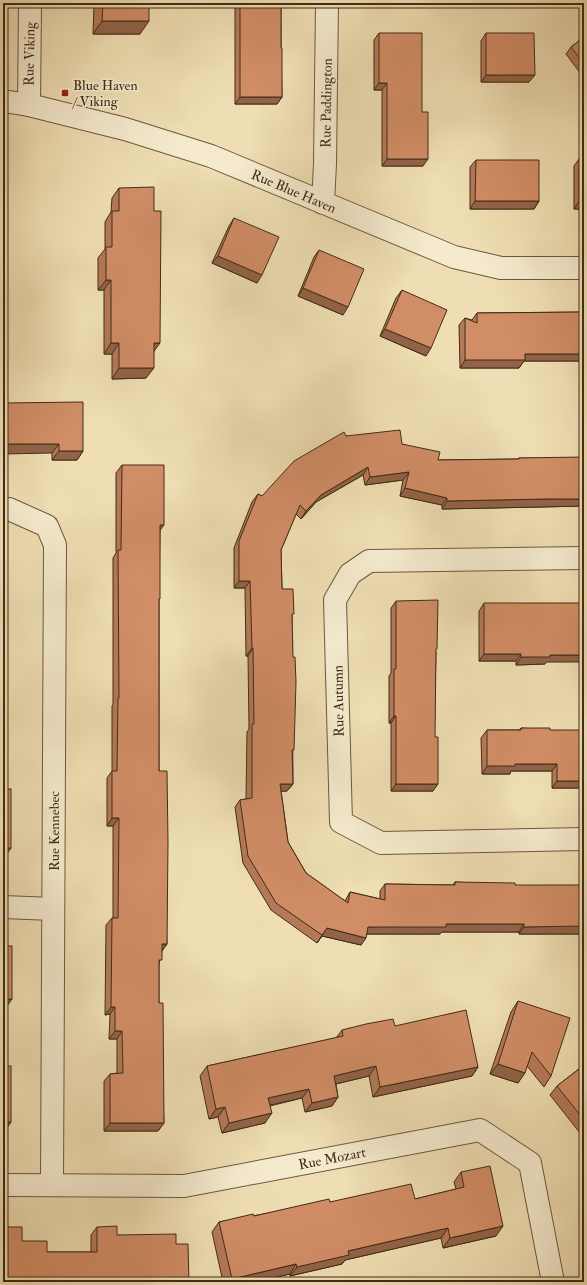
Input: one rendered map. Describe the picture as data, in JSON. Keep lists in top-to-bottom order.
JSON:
{
  "streets": {
    "street": [
      "Rue Viking",
      "Rue Paddington",
      "Rue Blue Haven",
      "Rue Autumn",
      "Rue Kennebec",
      "Rue Mozart"
    ]
  },
  "crossings": [
    ["Rue Viking", "Rue Blue Haven"],
    ["Rue Paddington", "Rue Blue Haven"],
    ["Rue Kennebec", "Rue Mozart"]
  ],
  "places": {
    "transit": ["Blue Haven / Viking"]
  }
}
